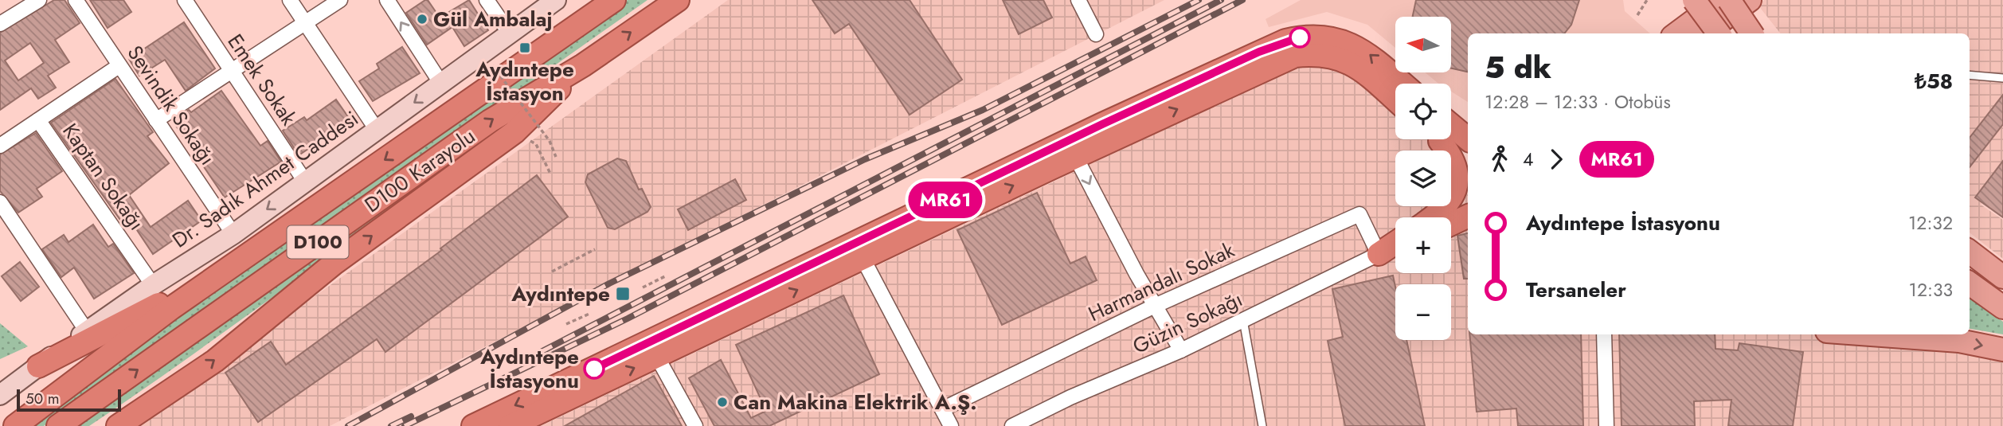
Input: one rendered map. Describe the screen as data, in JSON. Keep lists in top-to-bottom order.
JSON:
{
  "streets": {
    "highway": ["D100 Karayolu", "D100"],
    "main road": ["Dr. Sadık Ahmet Caddesi"],
    "street": [
      "Emek Sokak",
      "Sevindik Sokağı",
      "Kaptan Sokağı",
      "Harmandalı Sokak",
      "Güzin Sokağı"
    ]
  },
  "crossings": [
    ["Emek Sokak", "Dr. Sadık Ahmet Caddesi"],
    ["Sevindik Sokağı", "Dr. Sadık Ahmet Caddesi"],
    ["Kaptan Sokağı", "Dr. Sadık Ahmet Caddesi"],
    ["Harmandalı Sokak", "Güzin Sokağı"]
  ],
  "places": {
    "other": ["Gül Ambalaj", "Aydıntepe İstasyonu", "Can Makina Elektrik A.Ş."],
    "transit": ["Aydıntepe İstasyon", "Aydıntepe"]
  },
  "lines": ["bus line MR61"],
  "scale_bar": "50 m",
  "north": "left",
  "page": {
    "on_map": "MR61",
    "map_buttons": ["+", "−"],
    "heading": ["5 dk", "12:28 – 12:33 · Otobüs", "₺58"],
    "legs": ["4", "MR61"],
    "list": [
      {
        "name": "Aydıntepe İstasyonu",
        "value": "12:32"
      },
      {
        "name": "Tersaneler",
        "value": "12:33"
      }
    ],
    "scale": "50 m"
  }
}
